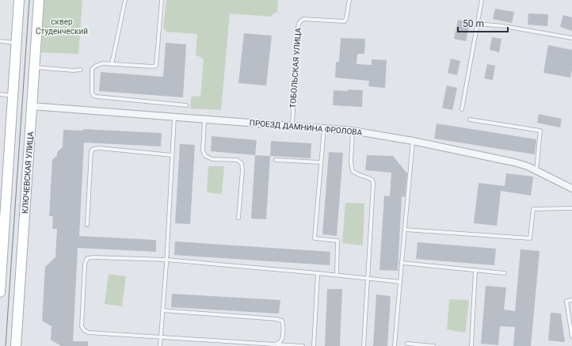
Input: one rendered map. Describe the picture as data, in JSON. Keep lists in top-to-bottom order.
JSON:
{
  "streets": {
    "main road": ["КЛЮЧЕВСКАЯ УЛИЦА"],
    "street": ["ПРОЕЗД ДАМНИНА ФРОЛОВА"],
    "lane": ["ТОБОЛЬСКАЯ УЛИЦА"]
  },
  "crossings": [
    ["ТОБОЛЬСКАЯ УЛИЦА", "ПРОЕЗД ДАМНИНА ФРОЛОВА"],
    ["ПРОЕЗД ДАМНИНА ФРОЛОВА", "КЛЮЧЕВСКАЯ УЛИЦА"]
  ],
  "parks": ["сквер Студенческий"],
  "scale_bar": "50 m"
}
